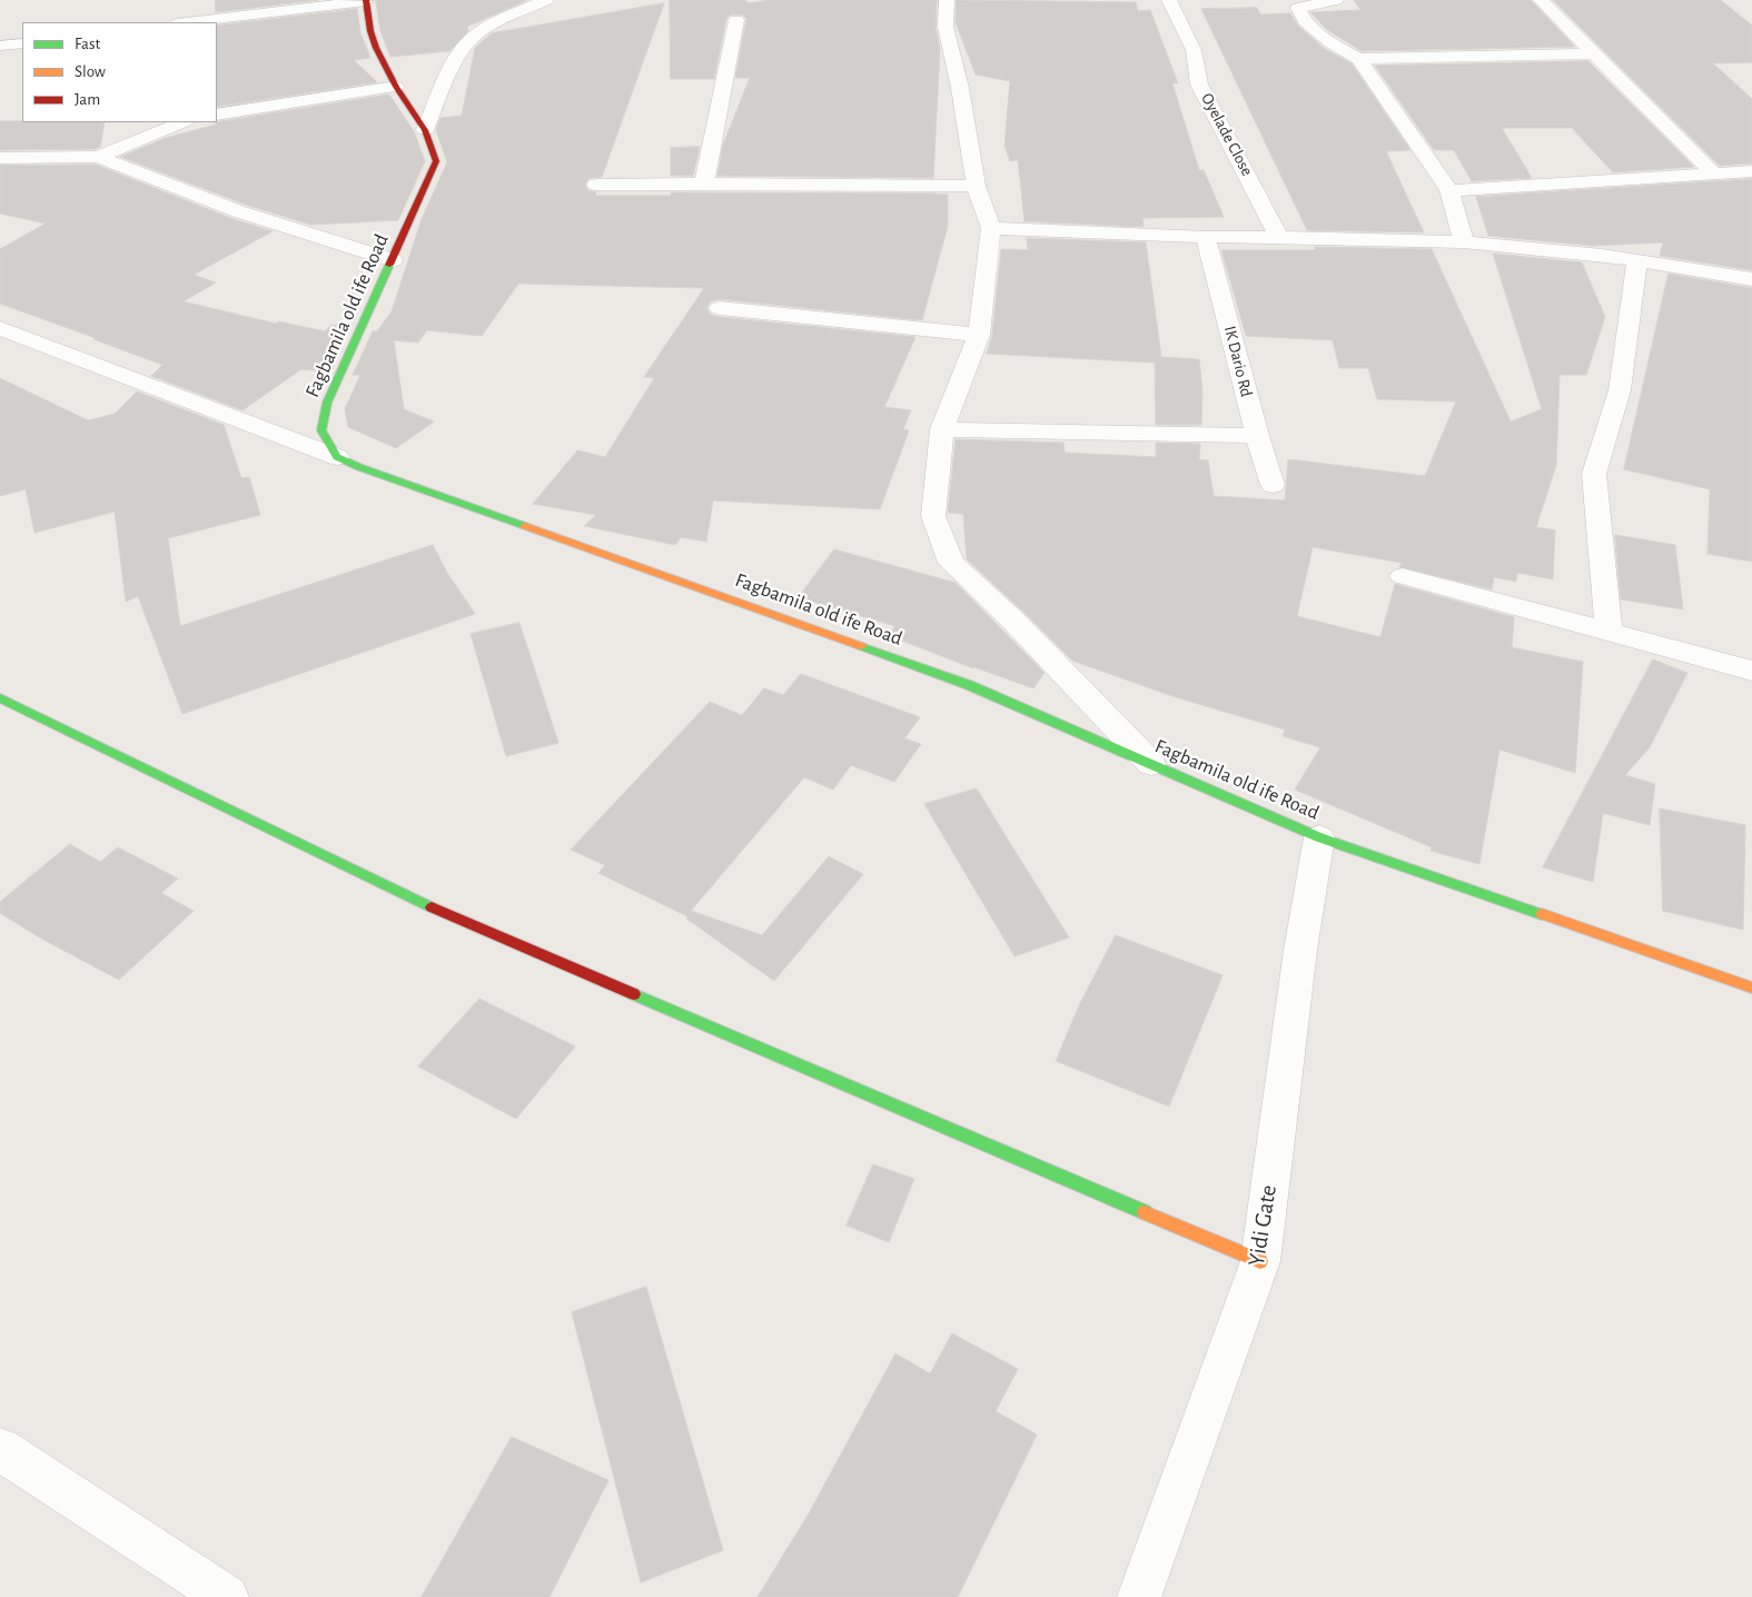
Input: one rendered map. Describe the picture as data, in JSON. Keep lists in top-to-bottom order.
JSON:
{
  "streets": {
    "street": [
      "Oyelade Close",
      "Fagbamila old ife Road",
      "IK Dario Rd",
      "Yidi Gate"
    ]
  },
  "crossings": [
    ["Fagbamila old ife Road", "Yidi Gate"]
  ],
  "legend": ["Fast", "Slow", "Jam"]
}
